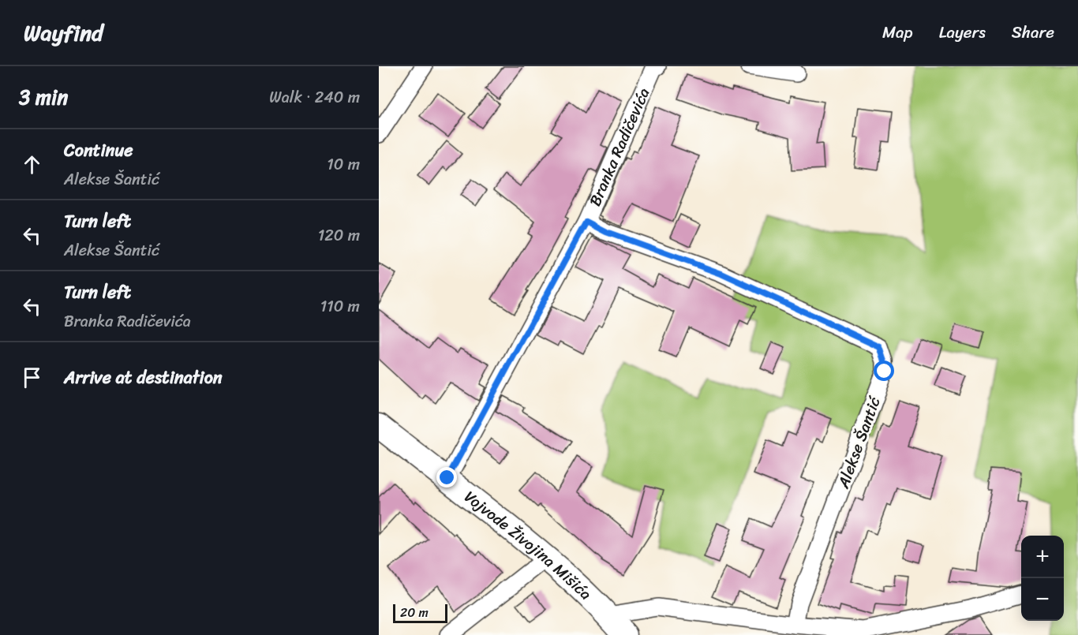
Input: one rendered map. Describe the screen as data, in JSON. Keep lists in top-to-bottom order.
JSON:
{
  "streets": {
    "street": ["Branka Radičevića", "Alekse Šantić", "Vojvode Živojina Mišića"]
  },
  "crossings": [
    ["Branka Radičevića", "Alekse Šantić"],
    ["Branka Radičevića", "Vojvode Živojina Mišića"]
  ],
  "scale_bar": "20 m",
  "page": {
    "header": "Wayfind",
    "nav": ["Map", "Layers", "Share"],
    "heading": ["3 min", "Walk · 240 m"],
    "list": [
      ["Continue", "Alekse Šantić", "10 m"],
      ["Turn left", "Alekse Šantić", "120 m"],
      ["Turn left", "Branka Radičevića", "110 m"],
      "Arrive at destination"
    ],
    "map_buttons": ["+", "−"],
    "scale": "20 m"
  }
}
